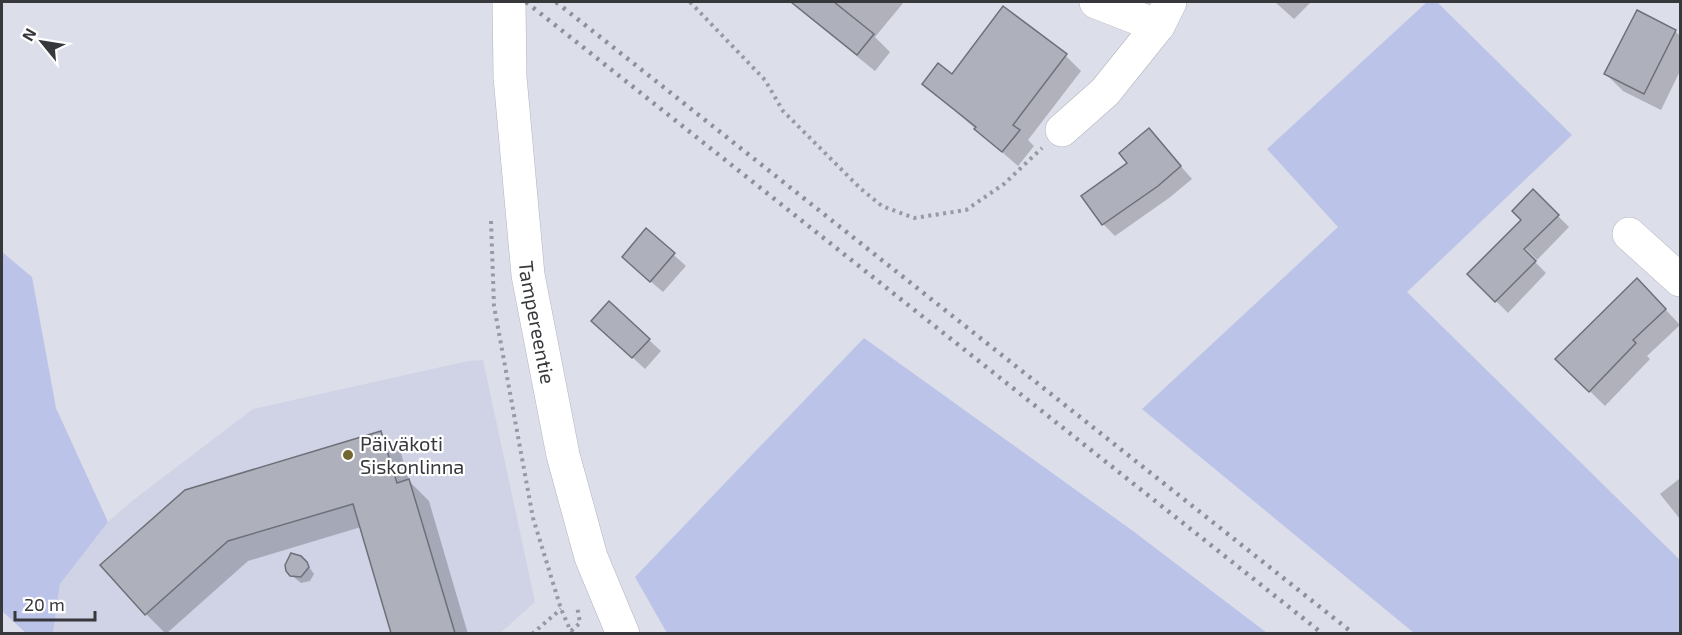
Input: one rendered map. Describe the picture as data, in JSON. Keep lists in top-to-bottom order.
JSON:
{
  "streets": {
    "main road": ["Tampereentie"]
  },
  "places": ["Päiväkoti Siskonlinna"],
  "scale_bar": "20 m",
  "north": "top left"
}
